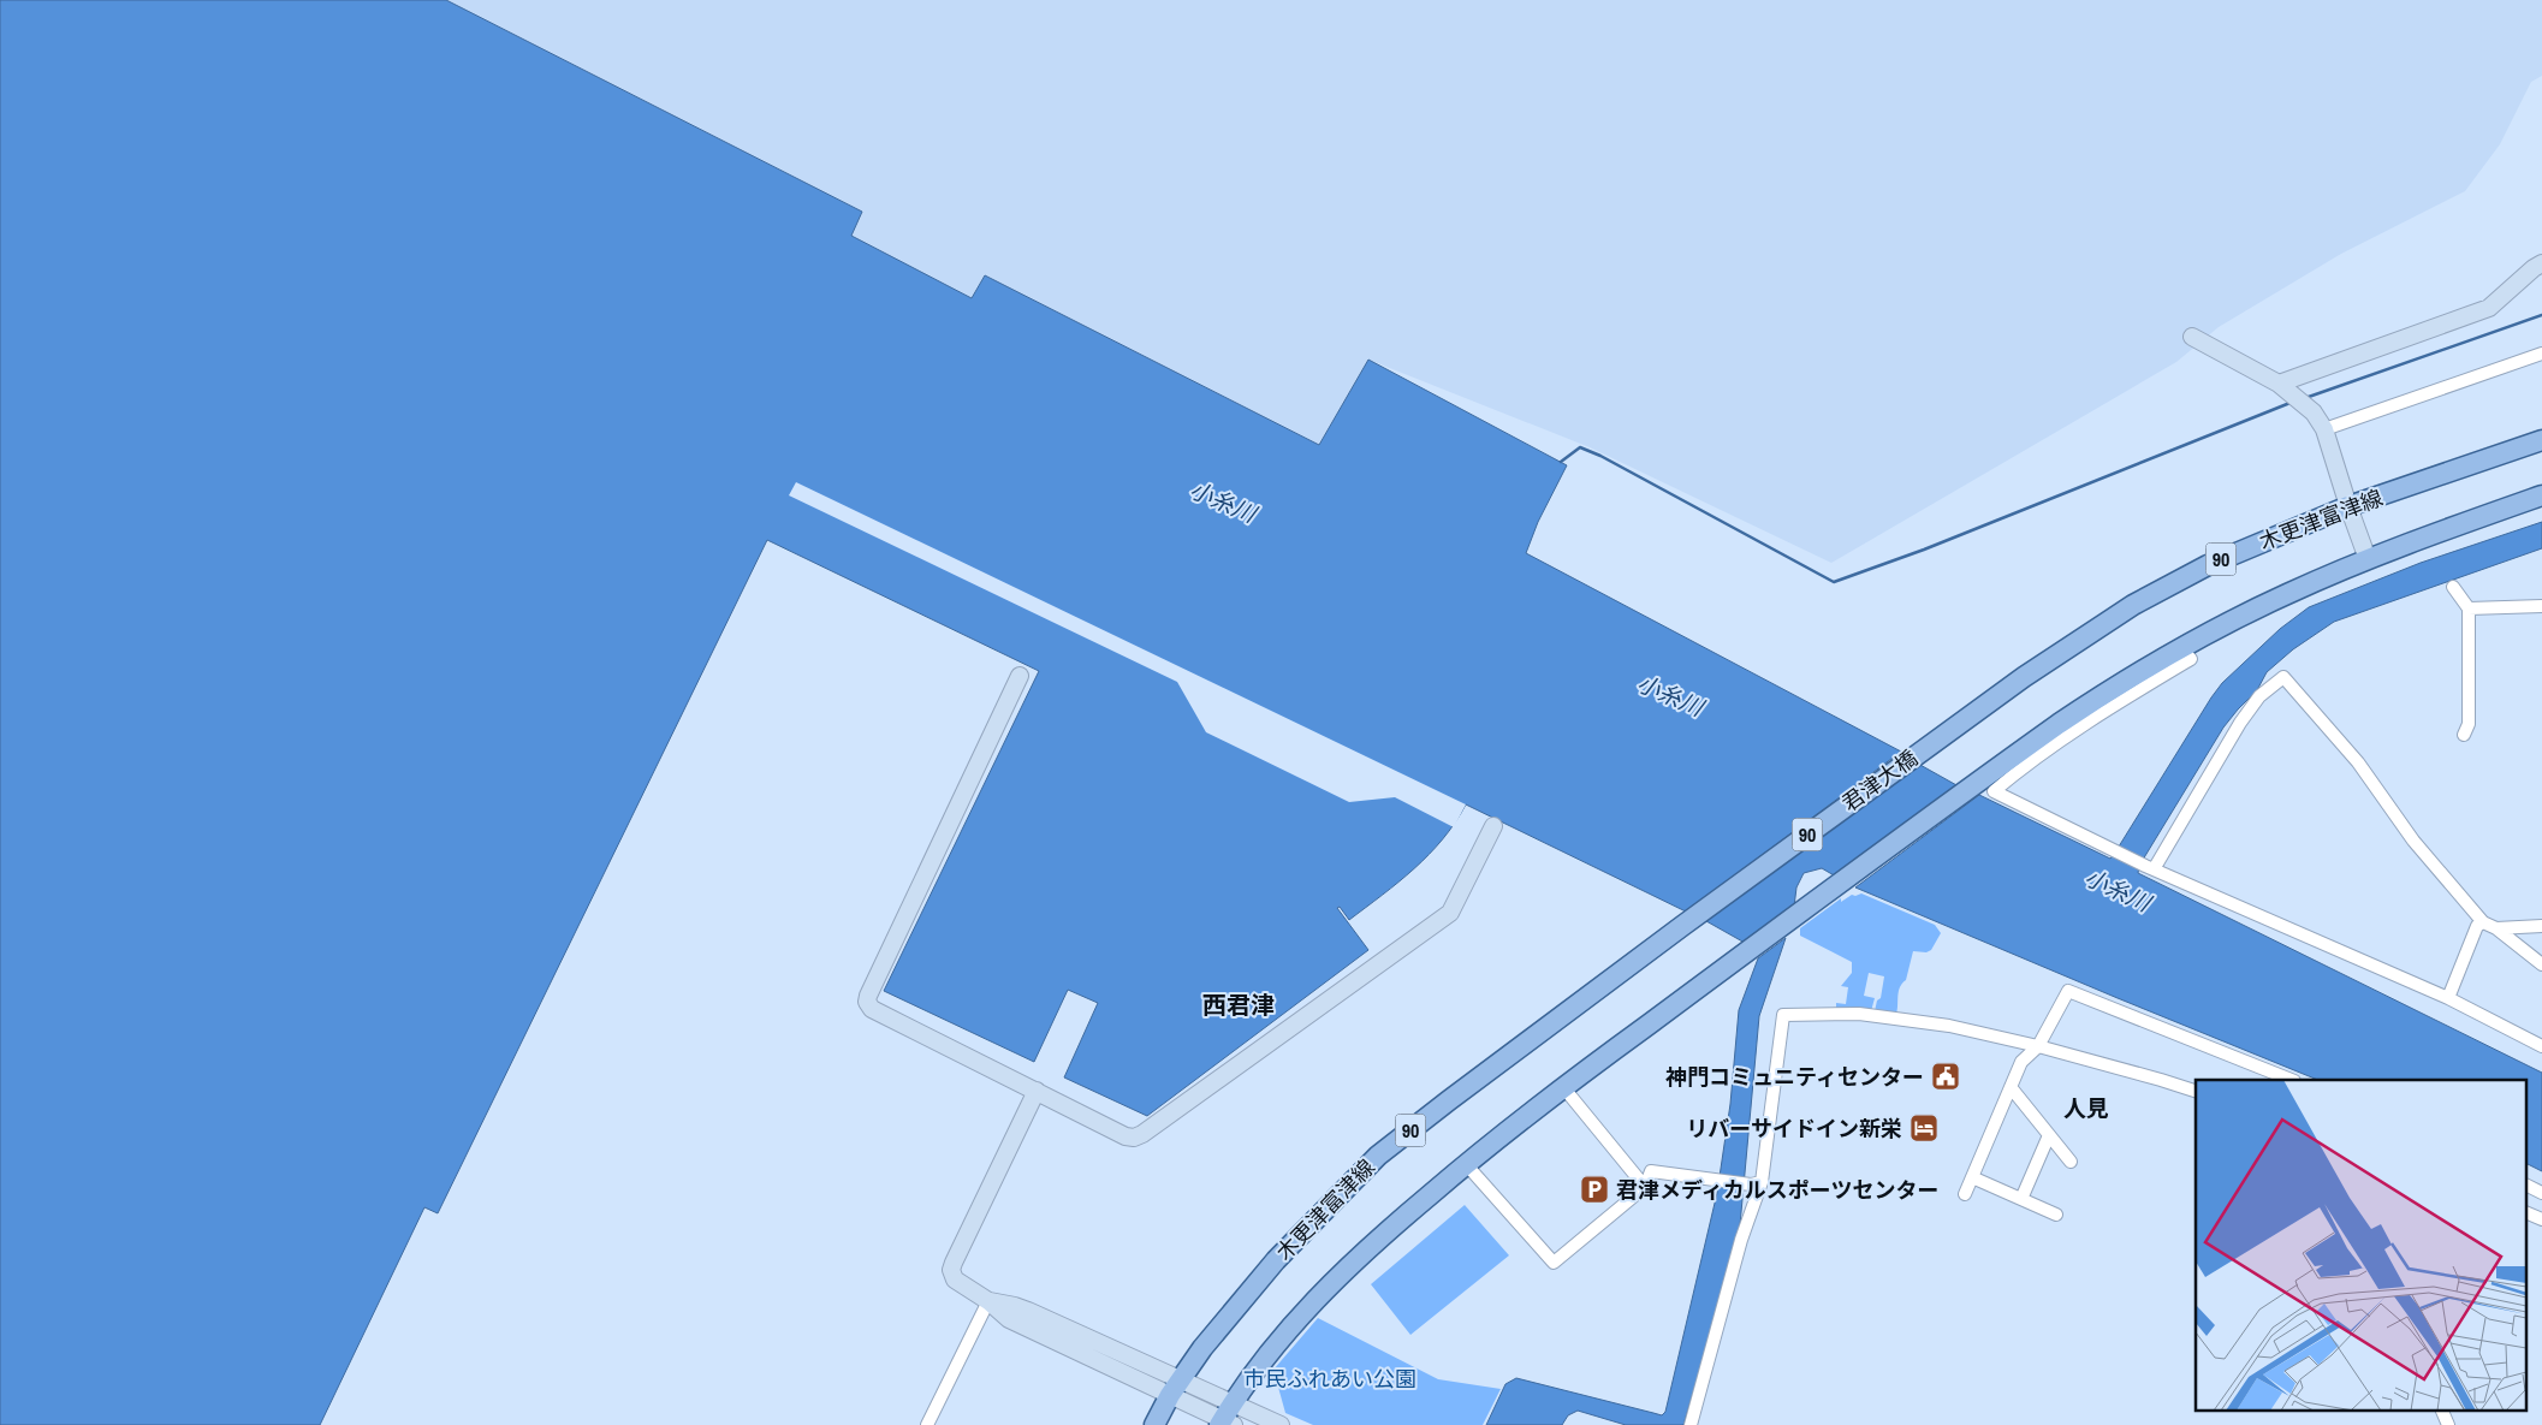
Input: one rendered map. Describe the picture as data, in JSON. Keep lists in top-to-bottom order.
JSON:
{
  "streets": {
    "main road": ["木更津富津線", "90", "君津大橋"]
  },
  "crossings": [
    ["木更津富津線", "君津大橋"]
  ],
  "districts": ["西君津", "人見"],
  "water": ["小糸川"],
  "parks": ["市民ふれあい公園"],
  "places": {
    "public building": ["神門コミュニティセンター"],
    "hotel": ["リバーサイドイン新栄"],
    "parking": ["君津メディカルスポーツセンター"]
  }
}
